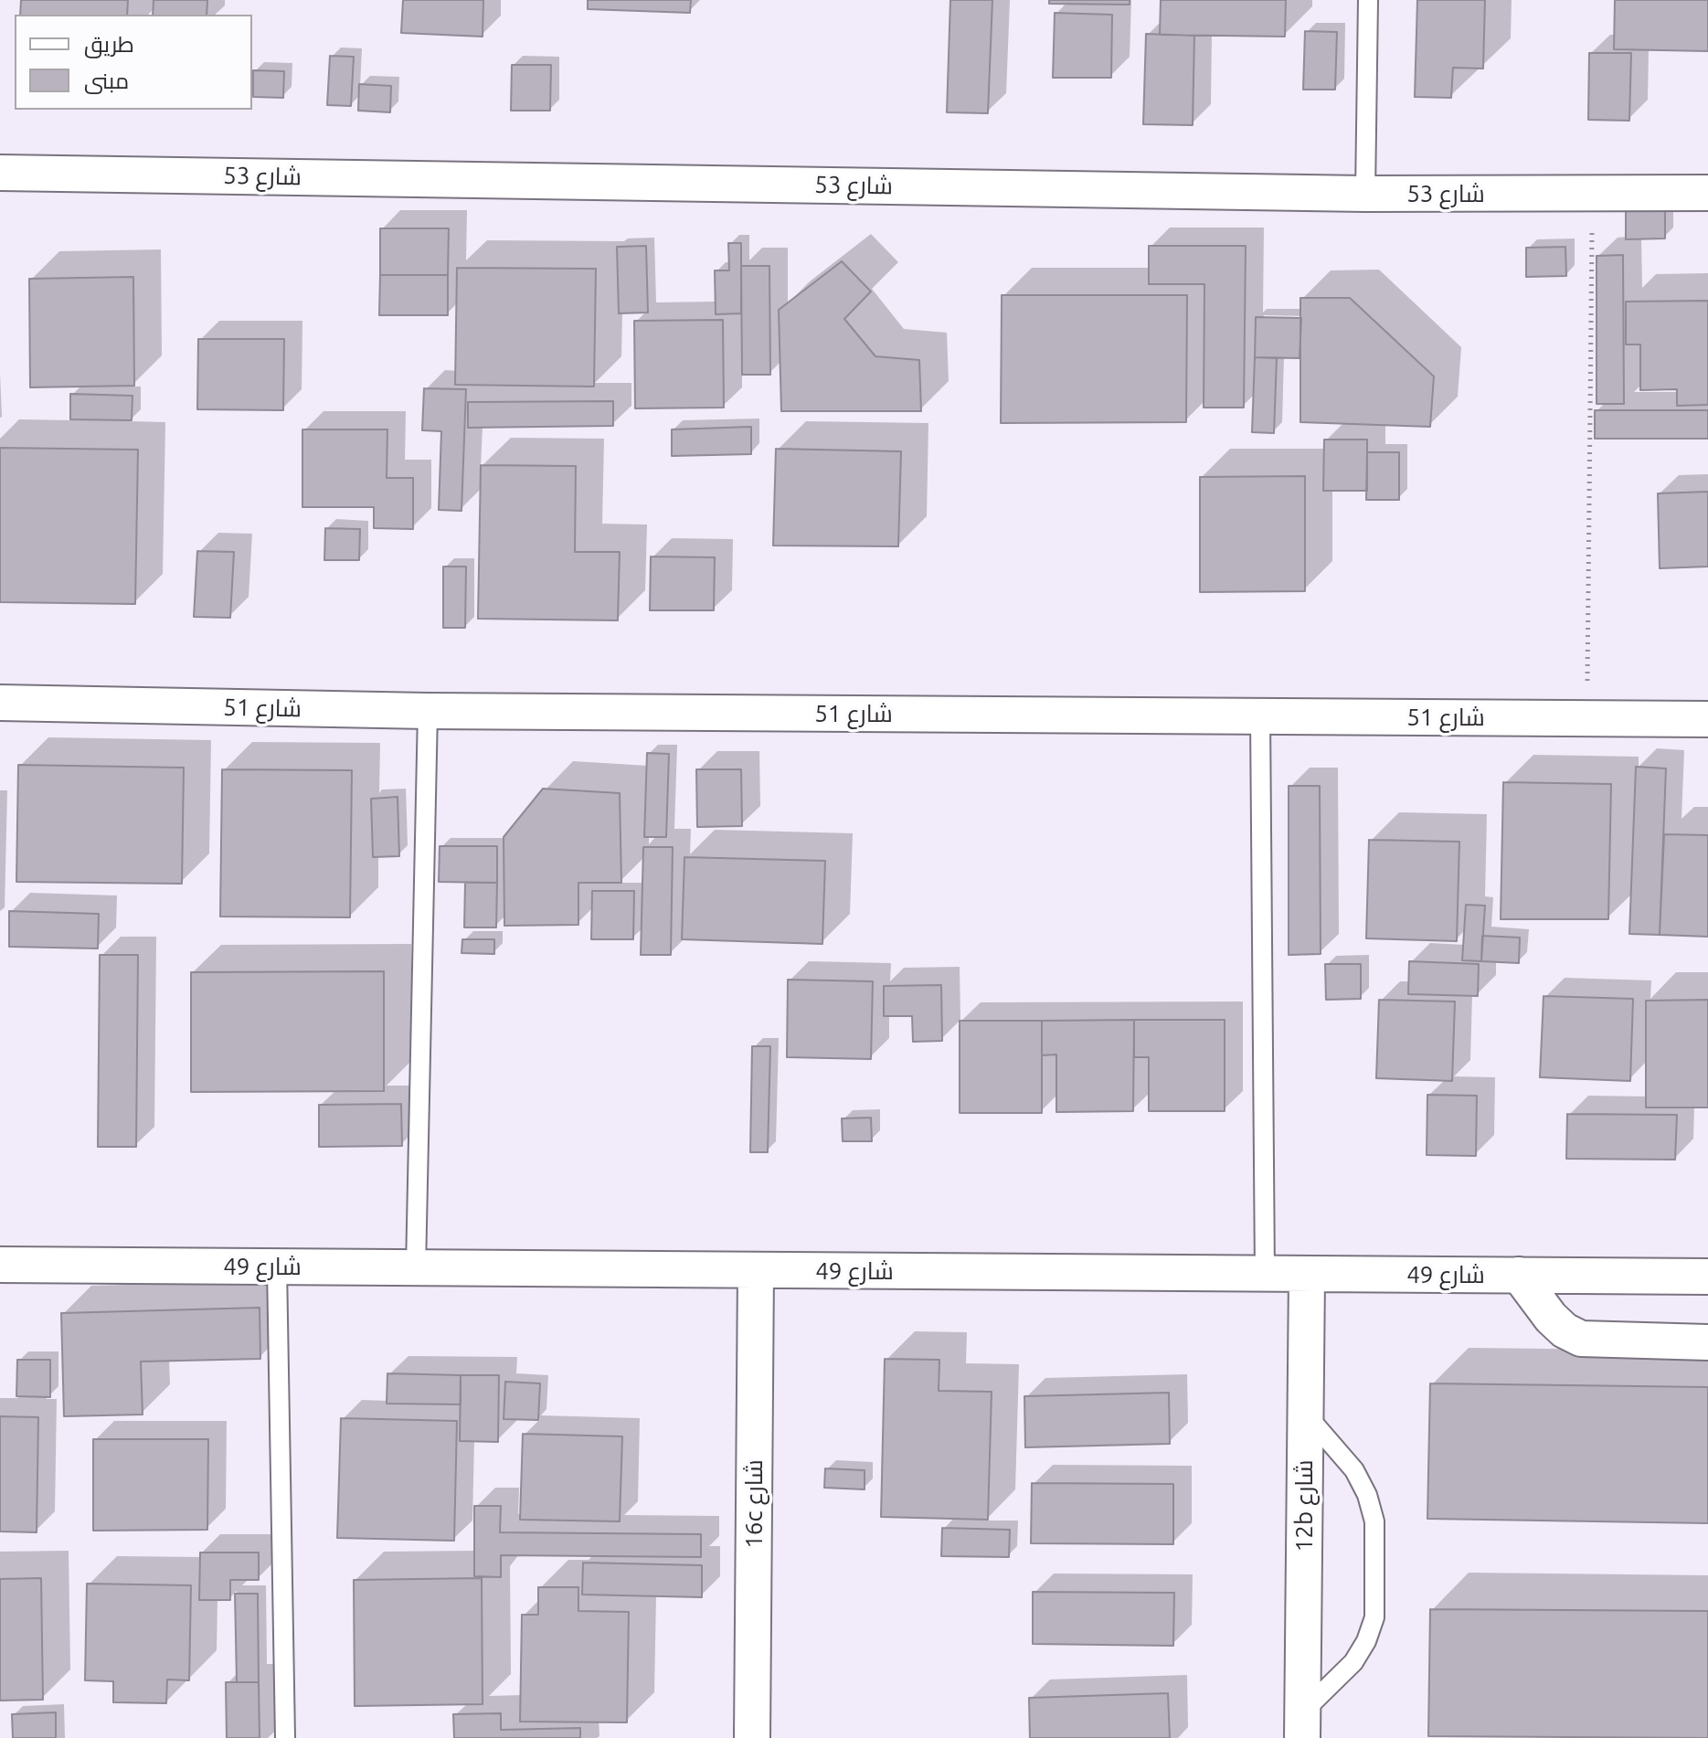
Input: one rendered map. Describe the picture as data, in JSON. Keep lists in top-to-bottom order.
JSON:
{
  "streets": {
    "street": [
      "شارع 53",
      "شارع 51",
      "شارع 49",
      "16c شارع",
      "12b شارع"
    ]
  },
  "crossings": [
    ["شارع 49", "16c شارع"],
    ["شارع 49", "12b شارع"]
  ],
  "legend": ["طريق", "مبنى"]
}
